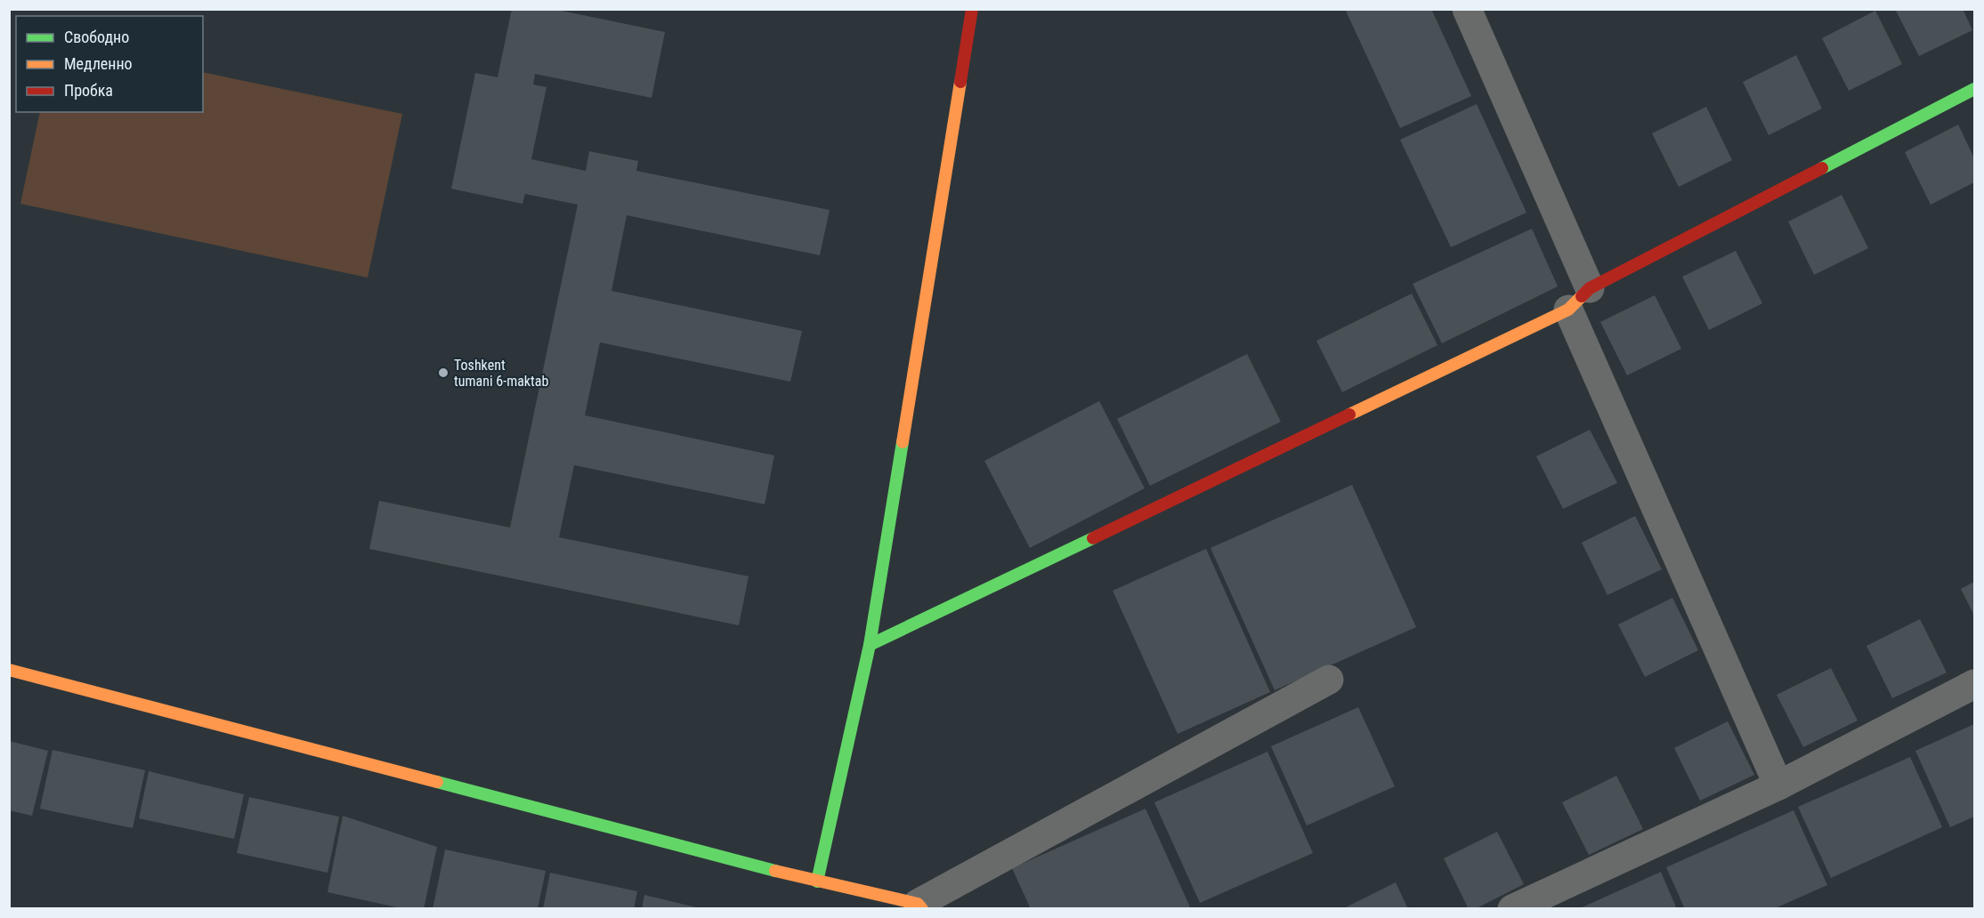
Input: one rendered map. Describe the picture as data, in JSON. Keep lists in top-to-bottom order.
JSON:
{
  "places": ["Toshkent tumani 6-maktab"],
  "legend": ["Свободно", "Медленно", "Пробка"]
}
